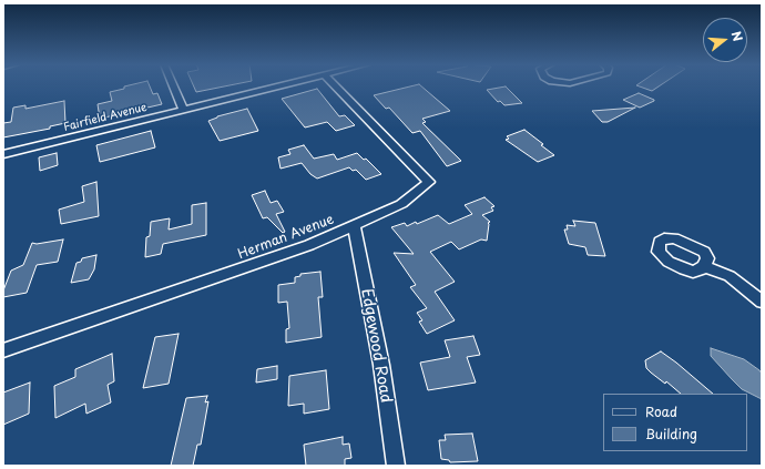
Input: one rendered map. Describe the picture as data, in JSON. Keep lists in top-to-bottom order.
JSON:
{
  "streets": {
    "street": ["Fairfield Avenue", "Herman Avenue", "Edgewood Road"]
  },
  "crossings": [
    ["Herman Avenue", "Edgewood Road"]
  ],
  "legend": ["Road", "Building"],
  "north": "right"
}
